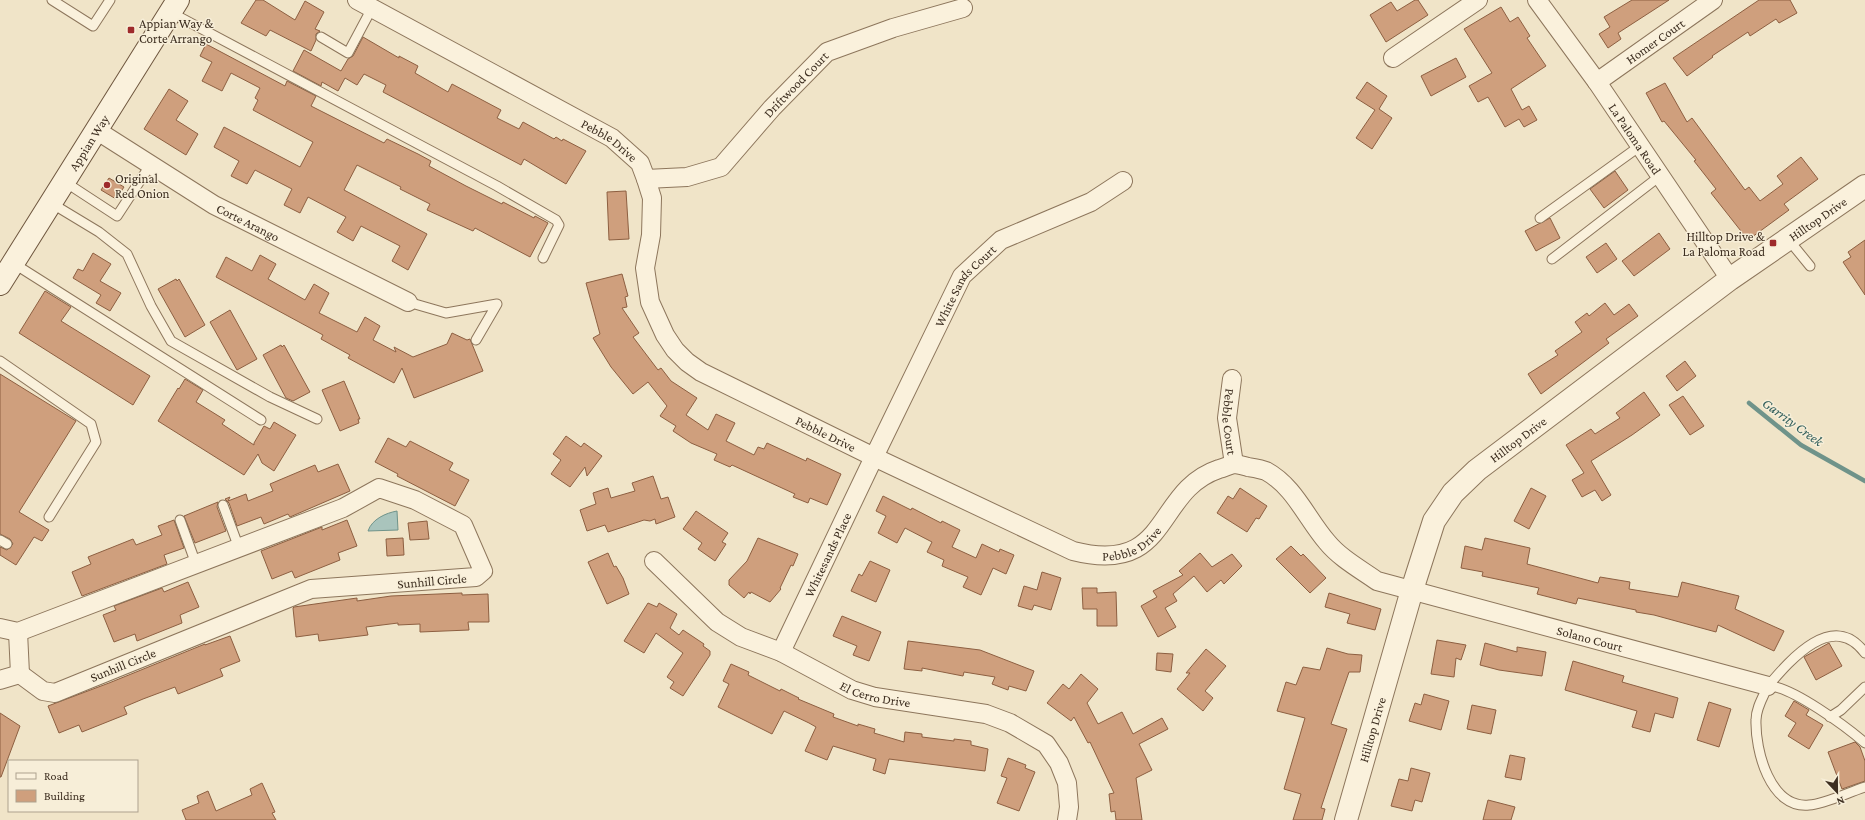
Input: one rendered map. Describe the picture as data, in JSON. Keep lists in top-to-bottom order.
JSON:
{
  "streets": {
    "street": [
      "Homer Court",
      "Driftwood Court",
      "La Paloma Road",
      "Pebble Drive",
      "Appian Way",
      "Hilltop Drive",
      "Corte Arango",
      "White Sands Court",
      "Pebble Court",
      "Whitesands Place",
      "Sunhill Circle",
      "Solano Court",
      "El Cerro Drive"
    ]
  },
  "crossings": [
    ["Homer Court", "La Paloma Road"],
    ["Driftwood Court", "Pebble Drive"],
    ["La Paloma Road", "Hilltop Drive"],
    ["Pebble Drive", "White Sands Court"],
    ["Pebble Drive", "Pebble Court"],
    ["Pebble Drive", "Whitesands Place"],
    ["Appian Way", "Corte Arango"],
    ["Hilltop Drive", "Solano Court"],
    ["White Sands Court", "Whitesands Place"],
    ["Whitesands Place", "El Cerro Drive"]
  ],
  "water": ["Garrity Creek"],
  "places": {
    "transit": ["Appian Way & Corte Arrango", "Hilltop Drive & La Paloma Road"],
    "other": ["Original Red Onion"]
  },
  "legend": ["Road", "Building"],
  "north": "bottom"
}
